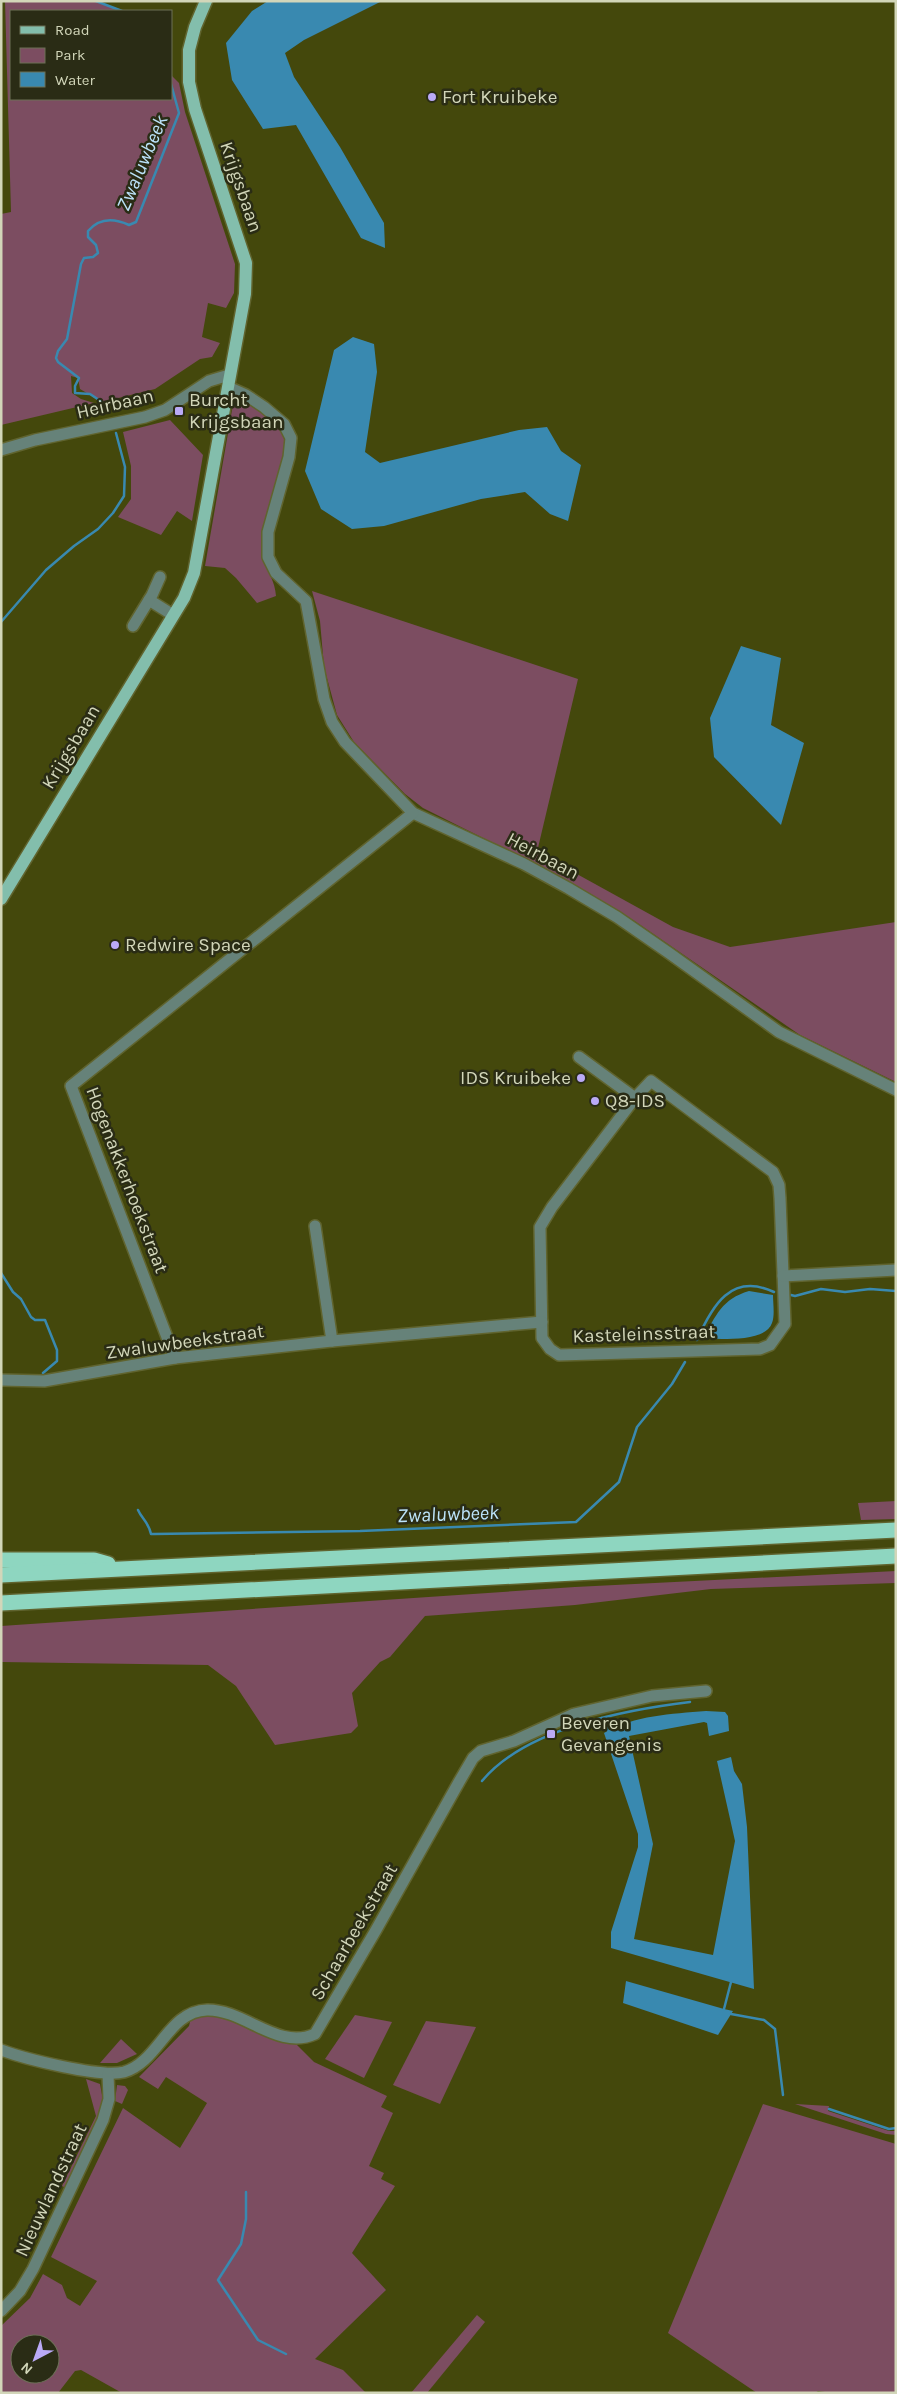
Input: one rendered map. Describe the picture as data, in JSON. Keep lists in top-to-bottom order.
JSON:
{
  "streets": {
    "main road": ["Krijgsbaan"],
    "street": [
      "Heirbaan",
      "Hogenakkerhoekstraat",
      "Kasteleinsstraat",
      "Zwaluwbeekstraat",
      "Schaarbeekstraat",
      "Nieuwlandstraat"
    ]
  },
  "crossings": [
    ["Krijgsbaan", "Heirbaan"],
    ["Heirbaan", "Hogenakkerhoekstraat"],
    ["Hogenakkerhoekstraat", "Zwaluwbeekstraat"],
    ["Kasteleinsstraat", "Zwaluwbeekstraat"],
    ["Schaarbeekstraat", "Nieuwlandstraat"]
  ],
  "water": ["Zwaluwbeek"],
  "places": {
    "other": [
      "Fort Kruibeke",
      "Redwire Space",
      "IDS Kruibeke",
      "Q8-IDS"
    ],
    "transit": ["Burcht Krijgsbaan", "Beveren Gevangenis"]
  },
  "legend": ["Road", "Park", "Water"],
  "north": "bottom left"
}
